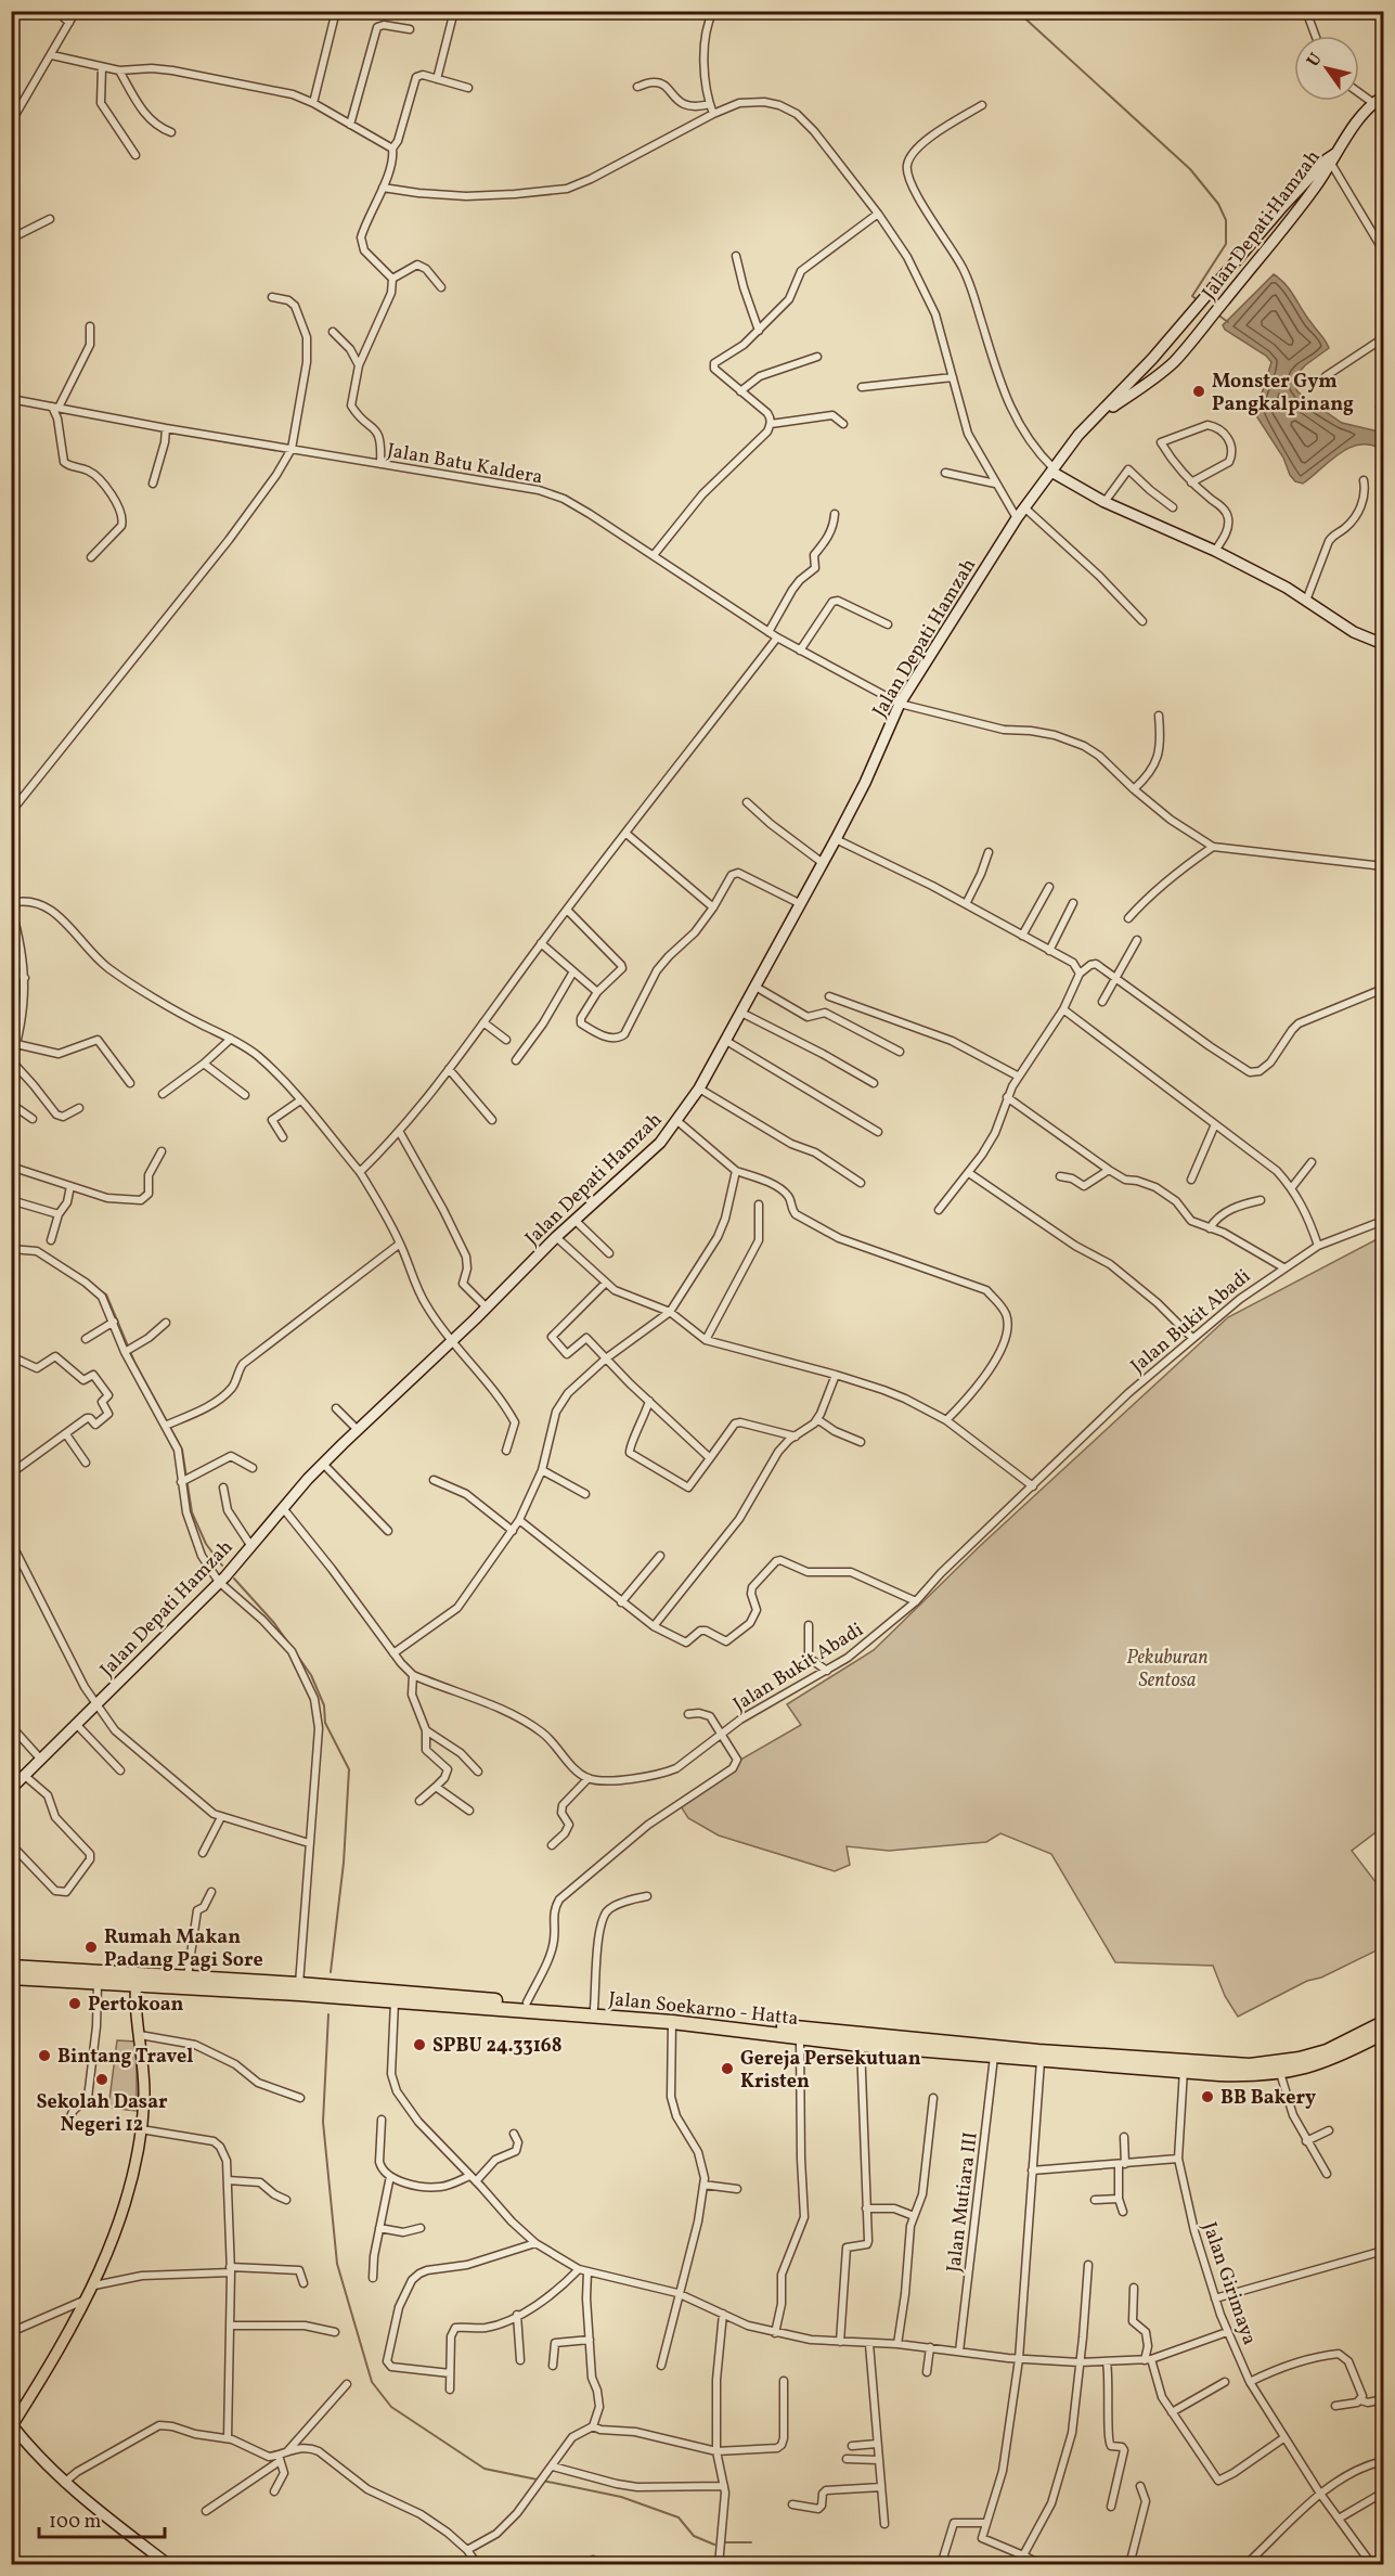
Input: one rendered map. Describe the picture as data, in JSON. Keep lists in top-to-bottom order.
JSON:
{
  "streets": {
    "highway": ["Jalan Soekarno - Hatta"],
    "main road": ["Jalan Depati Hamzah"],
    "street": [
      "Jalan Batu Kaldera",
      "Jalan Bukit Abadi",
      "Jalan Mutiara III",
      "Jalan Girimaya"
    ]
  },
  "crossings": [
    ["Jalan Depati Hamzah", "Jalan Batu Kaldera"],
    ["Jalan Soekarno - Hatta", "Jalan Mutiara III"],
    ["Jalan Soekarno - Hatta", "Jalan Girimaya"]
  ],
  "parks": ["Pekuburan Sentosa"],
  "places": [
    "Monster Gym Pangkalpinang",
    "Rumah Makan Padang Pagi Sore",
    "Pertokoan",
    "SPBU 24.33168",
    "Bintang Travel",
    "Gereja Persekutuan Kristen",
    "Sekolah Dasar Negeri 12",
    "BB Bakery"
  ],
  "scale_bar": "100 m",
  "north": "top left"
}
